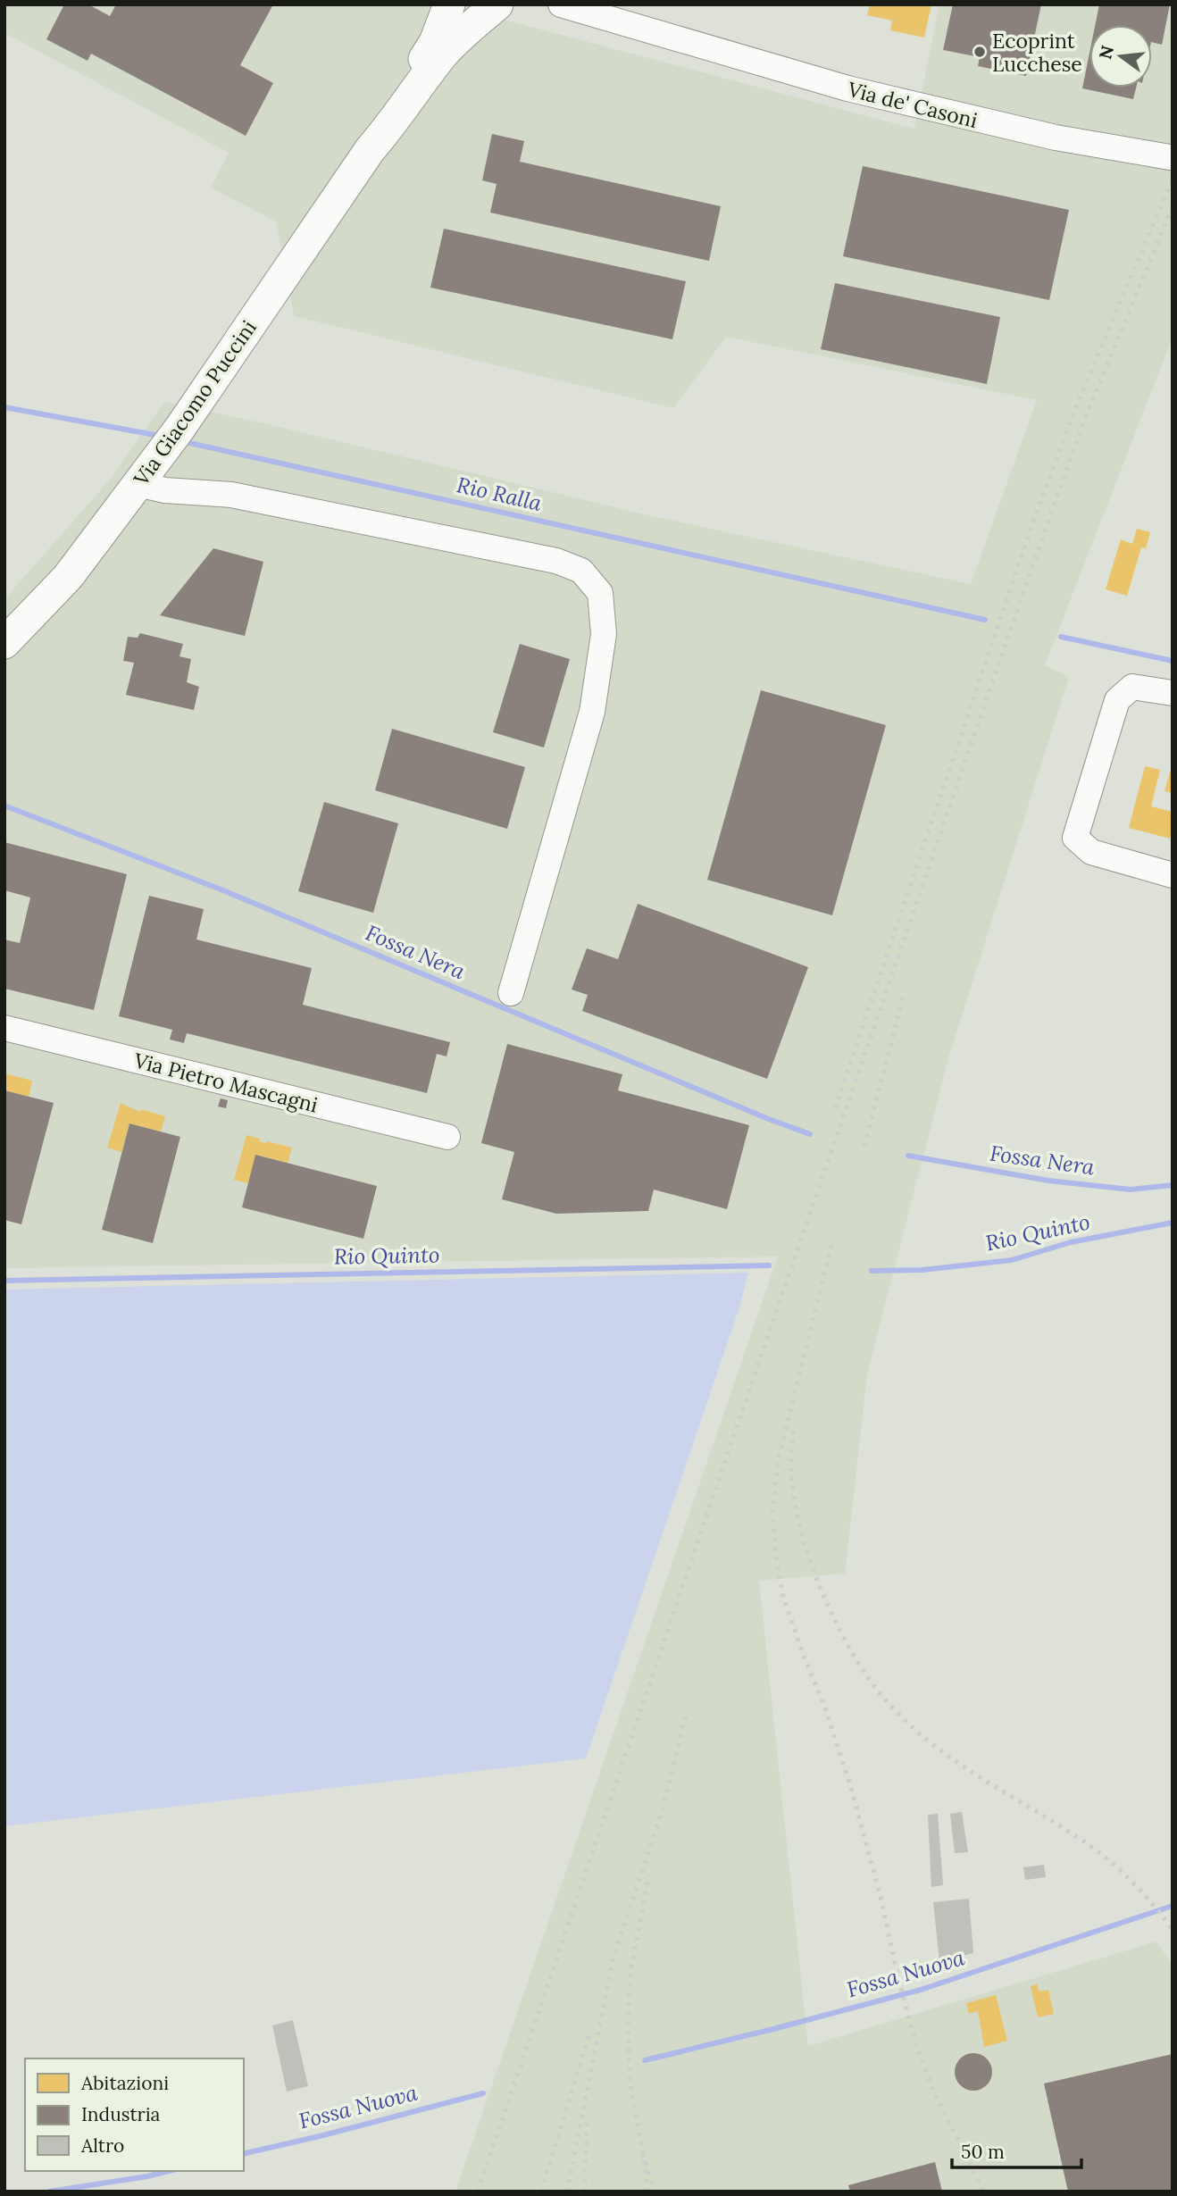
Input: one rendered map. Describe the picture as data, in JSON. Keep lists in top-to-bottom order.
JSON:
{
  "streets": {
    "main road": ["Via Giacomo Puccini"],
    "street": ["Via de' Casoni", "Via Pietro Mascagni"]
  },
  "water": [
    "Rio Ralla",
    "Fossa Nera",
    "Rio Quinto",
    "Fossa Nuova"
  ],
  "places": ["Ecoprint Lucchese"],
  "legend": ["Abitazioni", "Industria", "Altro"],
  "scale_bar": "50 m",
  "north": "left"
}
